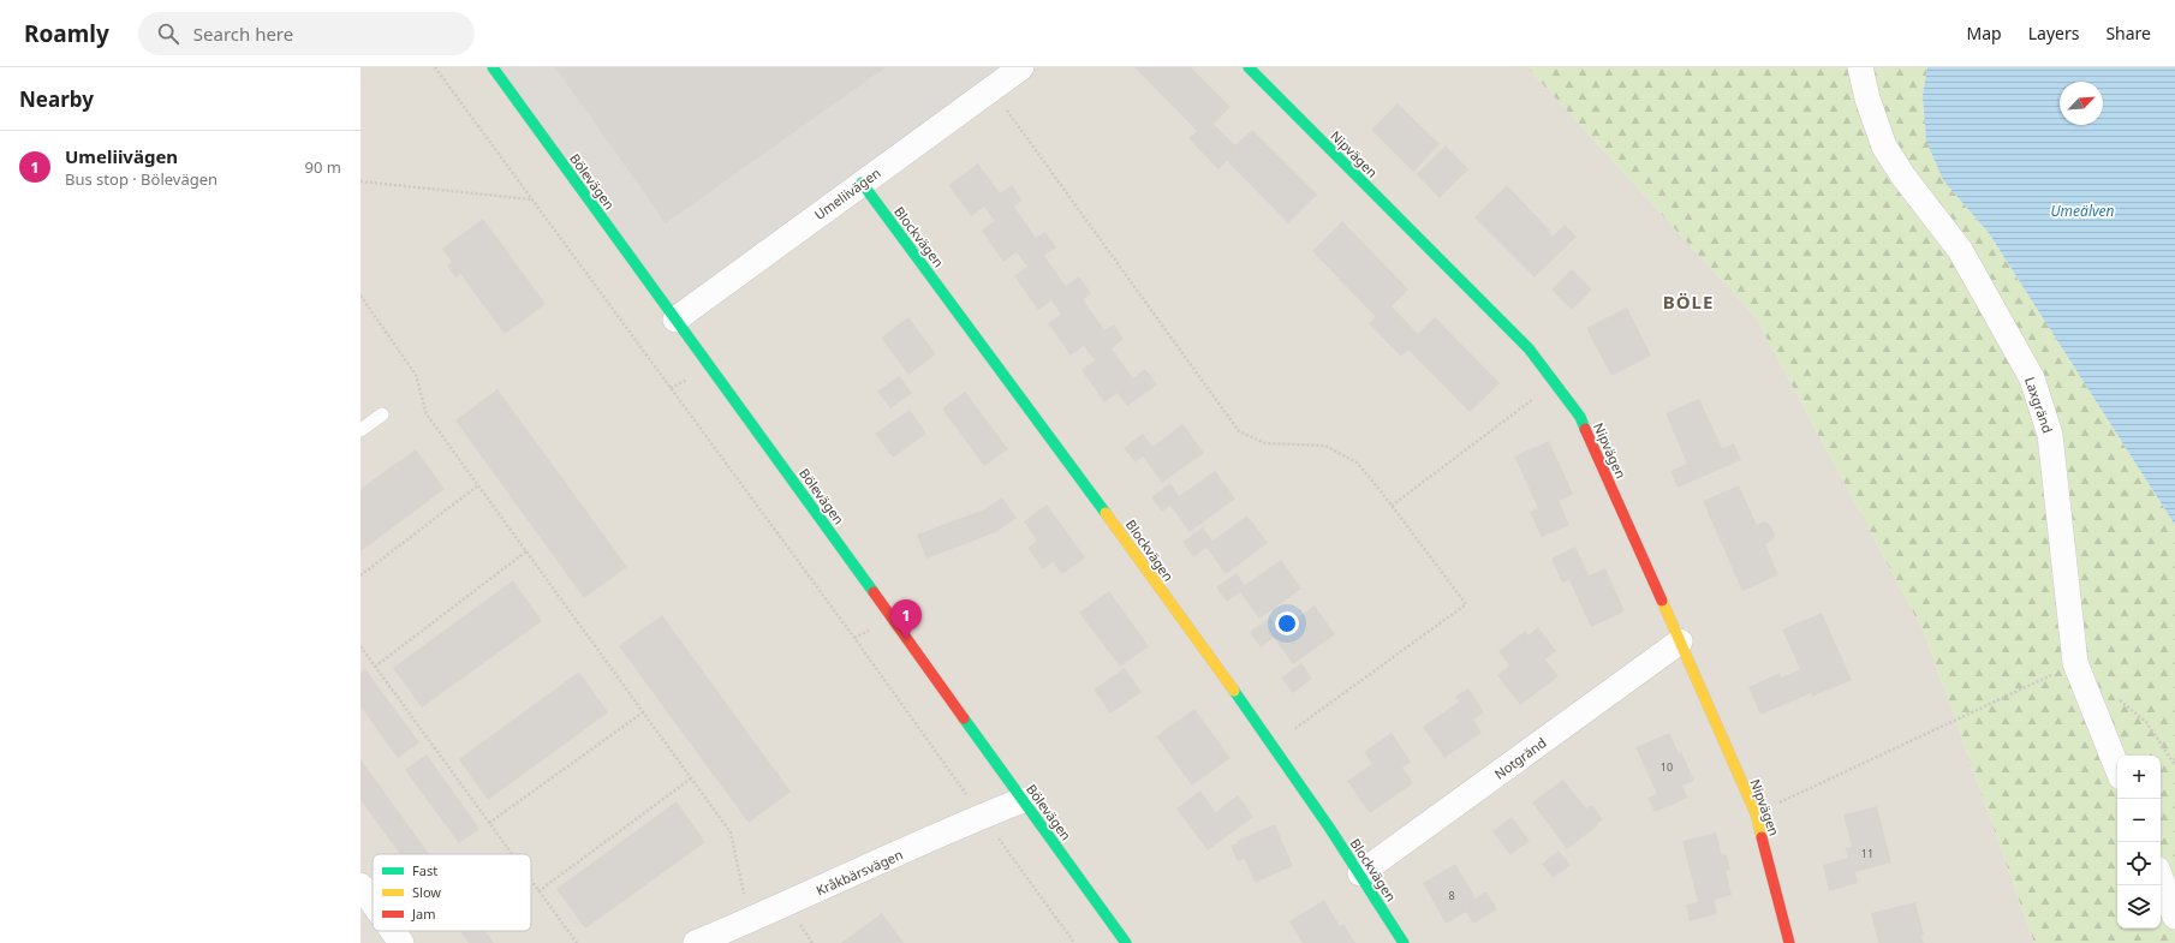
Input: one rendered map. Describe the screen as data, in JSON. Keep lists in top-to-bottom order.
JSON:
{
  "streets": {
    "street": [
      "Nipvägen",
      "Bölevägen",
      "Umeliivägen",
      "Blockvägen",
      "Laxgränd",
      "Notgränd",
      "Kråkbärsvägen"
    ]
  },
  "crossings": [
    ["Nipvägen", "Notgränd"],
    ["Bölevägen", "Umeliivägen"],
    ["Bölevägen", "Kråkbärsvägen"],
    ["Umeliivägen", "Blockvägen"],
    ["Blockvägen", "Notgränd"]
  ],
  "districts": ["BÖLE"],
  "water": ["Umeälven"],
  "house_numbers": ["10", "11", "8"],
  "legend": ["Fast", "Slow", "Jam"],
  "north": "top right",
  "page": {
    "header": "Roamly",
    "search": "Search here",
    "nav": ["Map", "Layers", "Share"],
    "heading": "Nearby",
    "list": [
      {
        "mark": "1",
        "name": "Umeliivägen",
        "note": "Bus stop · Bölevägen",
        "value": "90 m"
      }
    ],
    "pins": "1",
    "map_buttons": ["+", "−"]
  }
}
